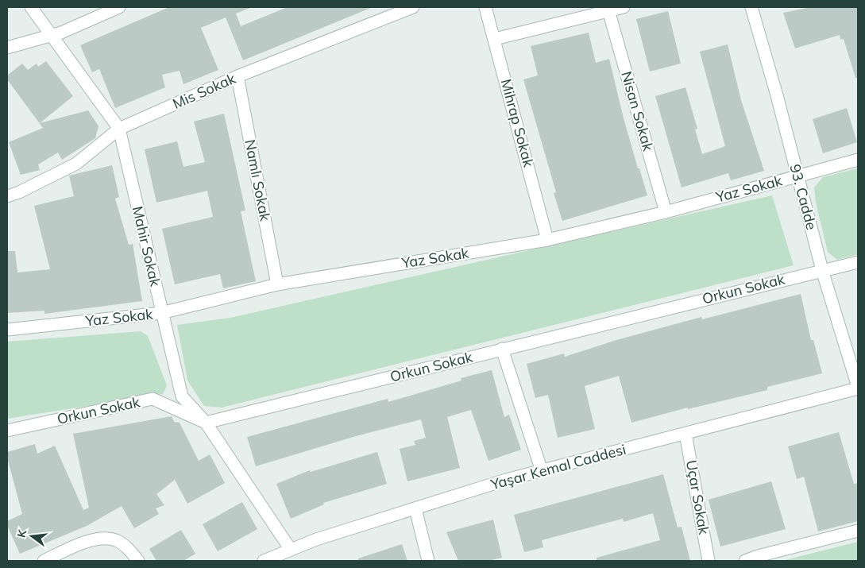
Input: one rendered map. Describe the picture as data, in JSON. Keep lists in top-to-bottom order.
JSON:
{
  "streets": {
    "street": [
      "Mis Sokak",
      "Nisan Sokak",
      "Mihrap Sokak",
      "Namlı Sokak",
      "Yaz Sokak",
      "93. Cadde",
      "Mahir Sokak",
      "Orkun Sokak",
      "Yaşar Kemal Caddesi",
      "Uçar Sokak"
    ]
  },
  "crossings": [
    ["Mis Sokak", "Namlı Sokak"],
    ["Mis Sokak", "Mahir Sokak"],
    ["Nisan Sokak", "Yaz Sokak"],
    ["Mihrap Sokak", "Yaz Sokak"],
    ["Namlı Sokak", "Yaz Sokak"],
    ["Yaz Sokak", "93. Cadde"],
    ["Yaz Sokak", "Mahir Sokak"],
    ["93. Cadde", "Orkun Sokak"],
    ["93. Cadde", "Yaşar Kemal Caddesi"],
    ["Mahir Sokak", "Orkun Sokak"],
    ["Mahir Sokak", "Yaşar Kemal Caddesi"],
    ["Yaşar Kemal Caddesi", "Uçar Sokak"]
  ],
  "north": "left"
}
